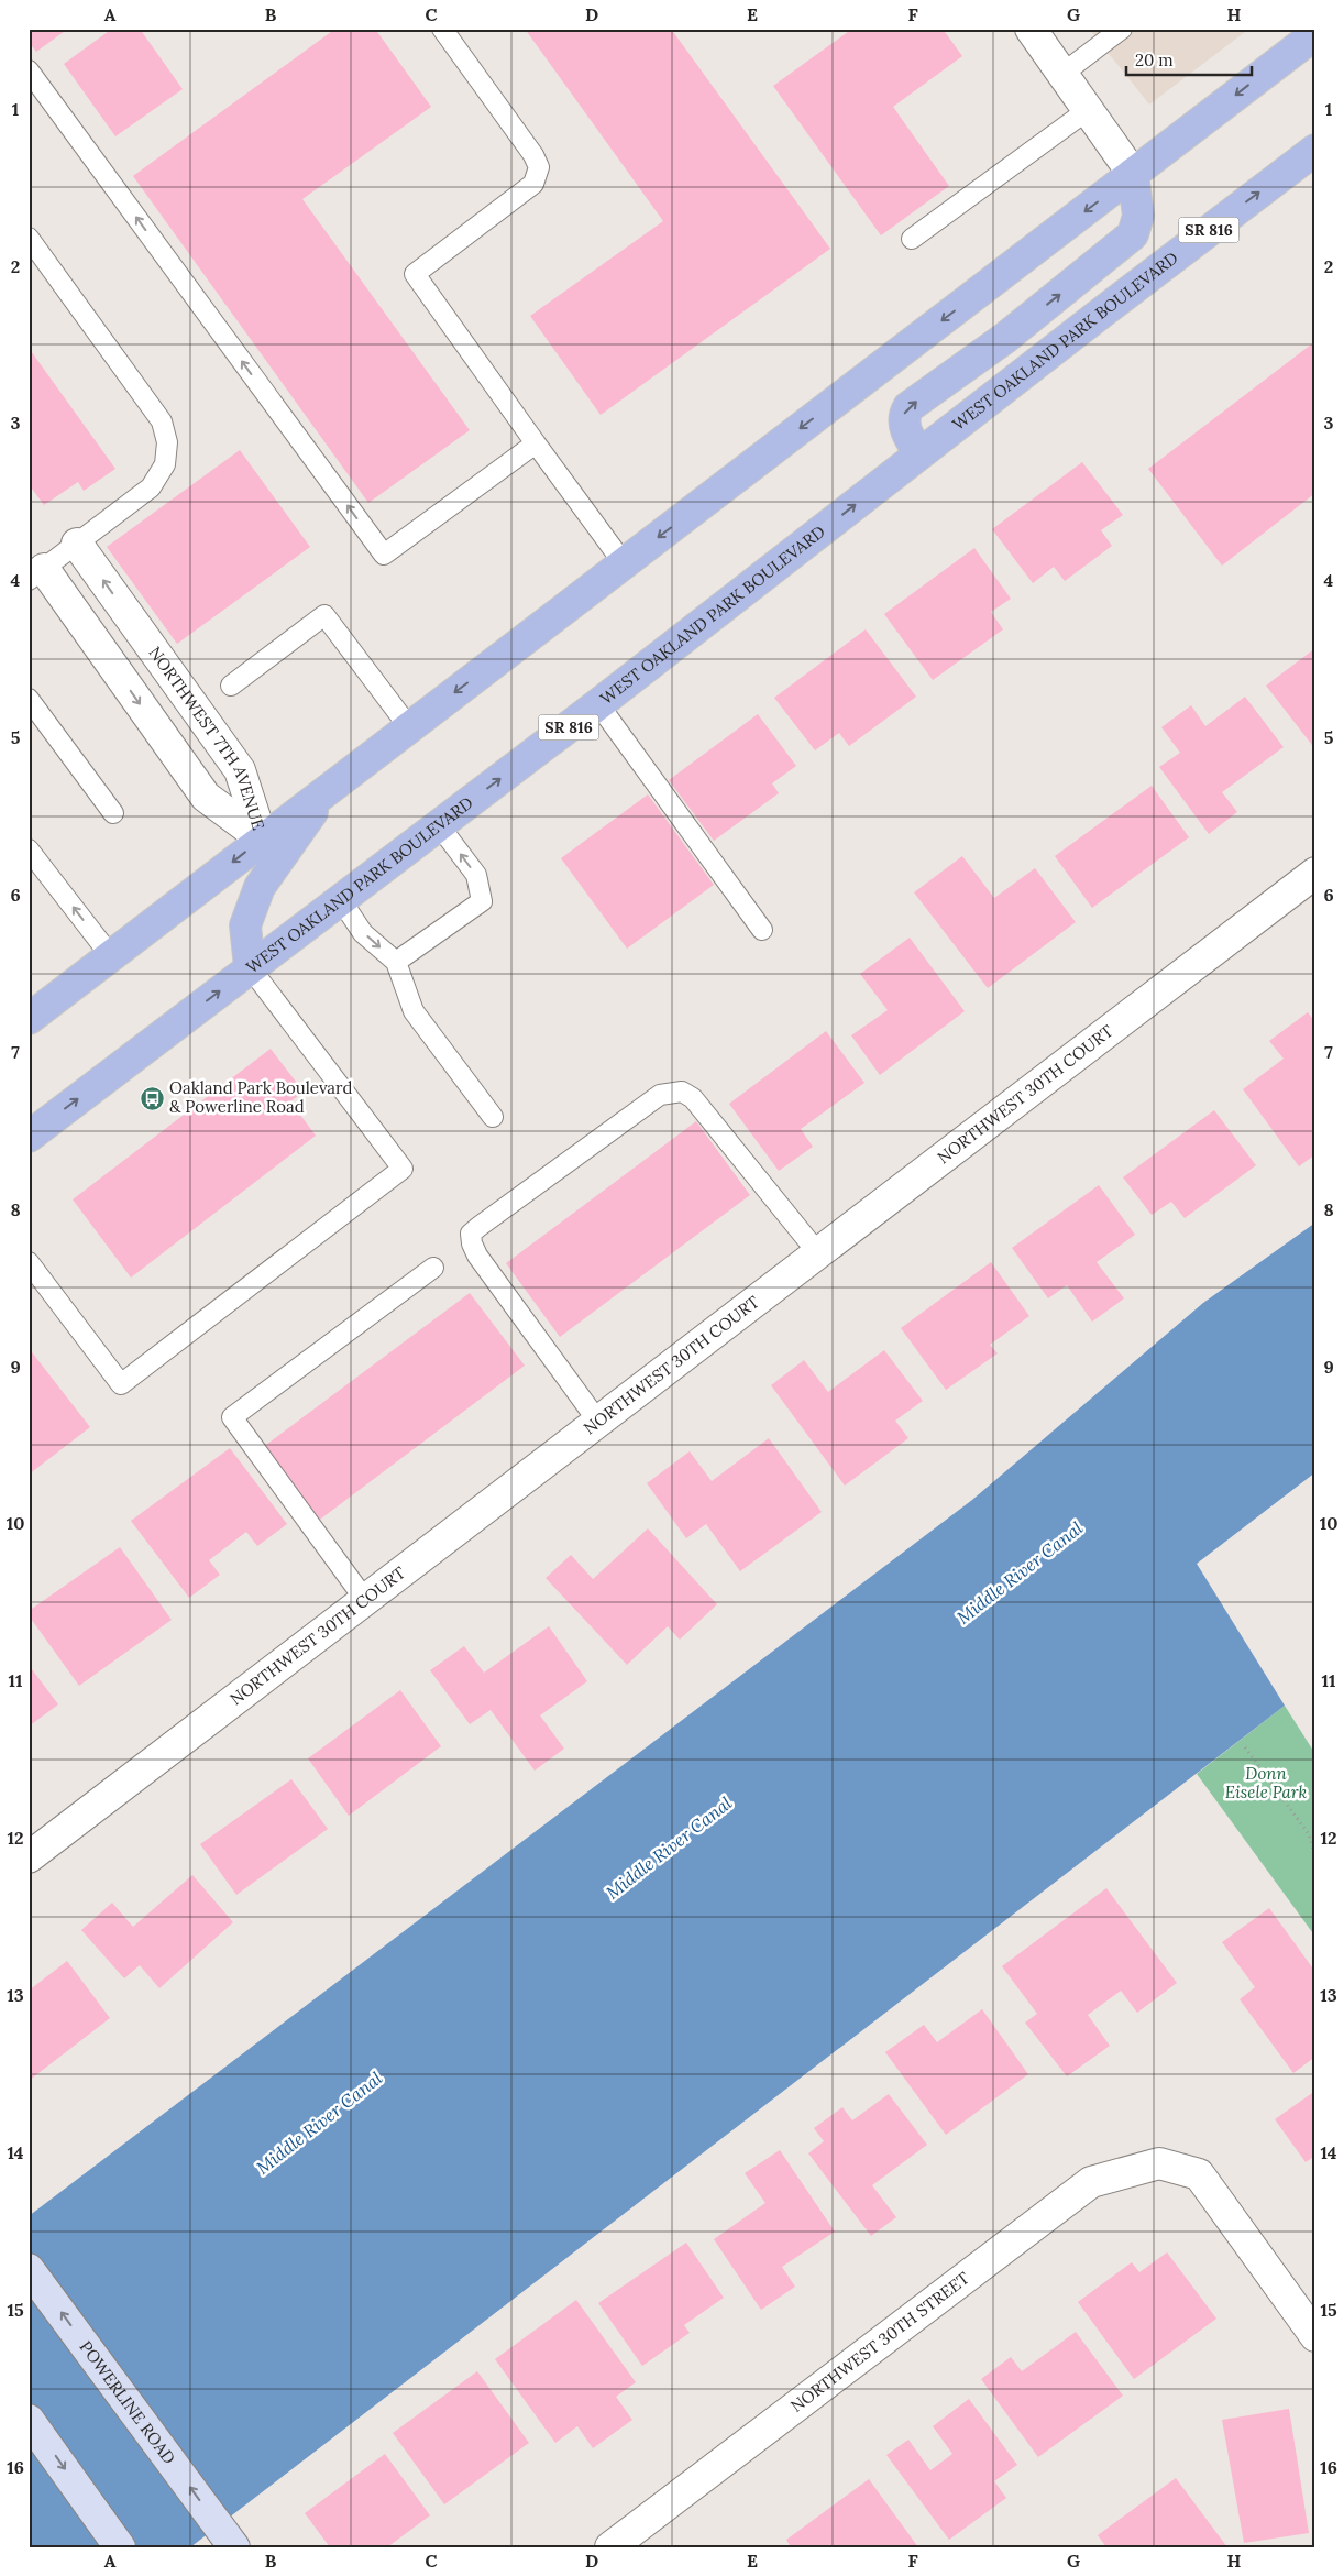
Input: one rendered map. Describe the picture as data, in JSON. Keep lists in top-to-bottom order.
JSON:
{
  "streets": {
    "main road": ["SR 816", "WEST OAKLAND PARK BOULEVARD", "POWERLINE ROAD"],
    "street": ["NORTHWEST 7TH AVENUE", "NORTHWEST 30TH COURT", "NORTHWEST 30TH STREET"]
  },
  "water": ["Middle River Canal"],
  "parks": ["Donn Eisele Park"],
  "places": {
    "bus stop": ["Oakland Park Boulevard & Powerline Road"]
  },
  "scale_bar": "20 m",
  "grid": {
    "columns": [
      "A",
      "B",
      "C",
      "D",
      "E",
      "F",
      "G",
      "H"
    ],
    "rows": [
      "1",
      "2",
      "3",
      "4",
      "5",
      "6",
      "7",
      "8",
      "9",
      "10",
      "11",
      "12",
      "13",
      "14",
      "15",
      "16"
    ]
  }
}
